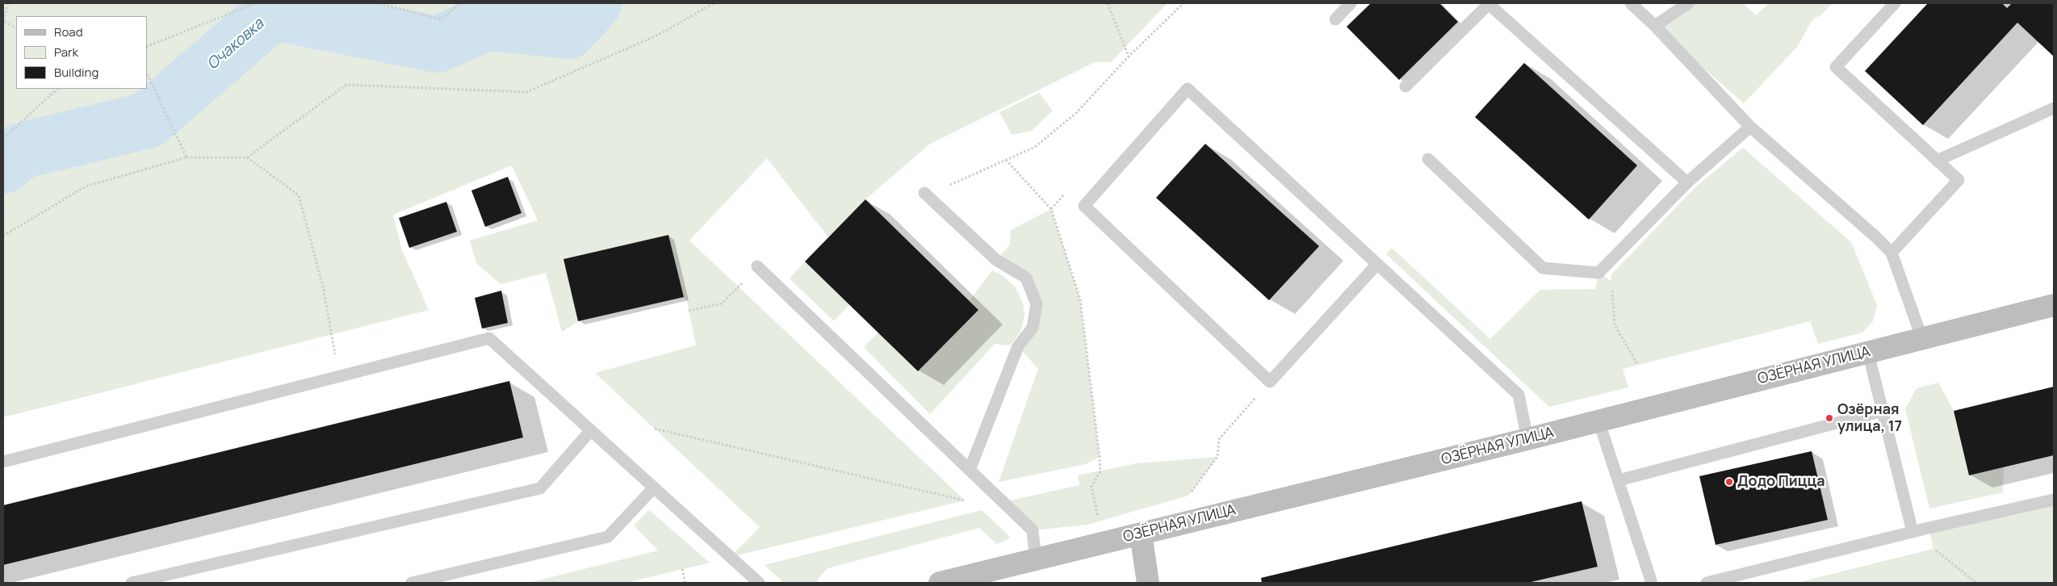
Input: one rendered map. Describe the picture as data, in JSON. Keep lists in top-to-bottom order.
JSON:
{
  "streets": {
    "street": ["ОЗЁРНАЯ УЛИЦА"]
  },
  "water": ["Очаковка"],
  "places": ["Озёрная улица, 17", "Додо Пицца"],
  "legend": ["Road", "Park", "Building"]
}
